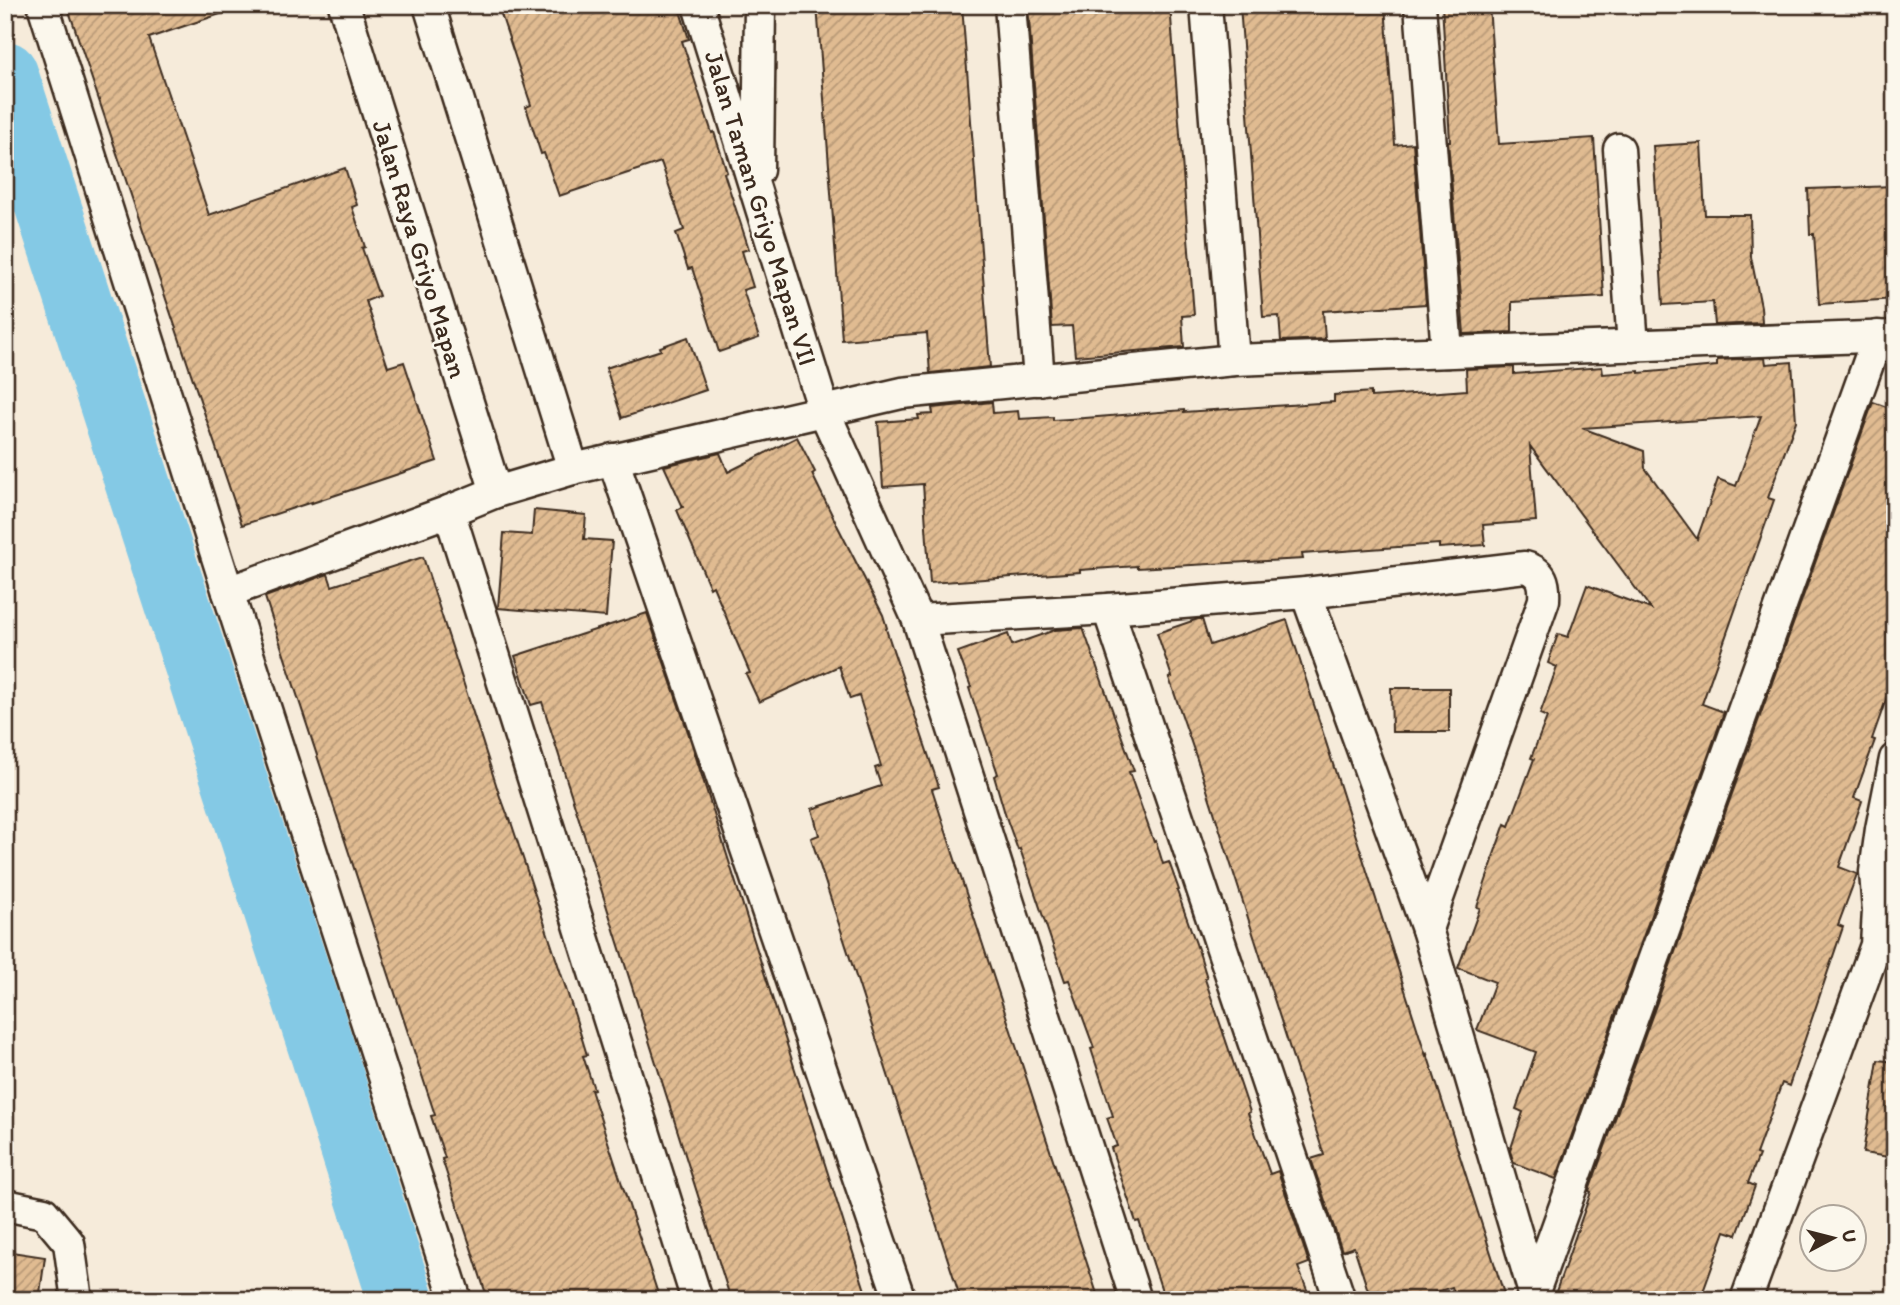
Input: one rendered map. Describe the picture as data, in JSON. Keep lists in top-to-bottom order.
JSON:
{
  "streets": {
    "street": ["Jalan Taman Griyo Mapan VII", "Jalan Raya Griyo Mapan"]
  },
  "north": "right"
}
